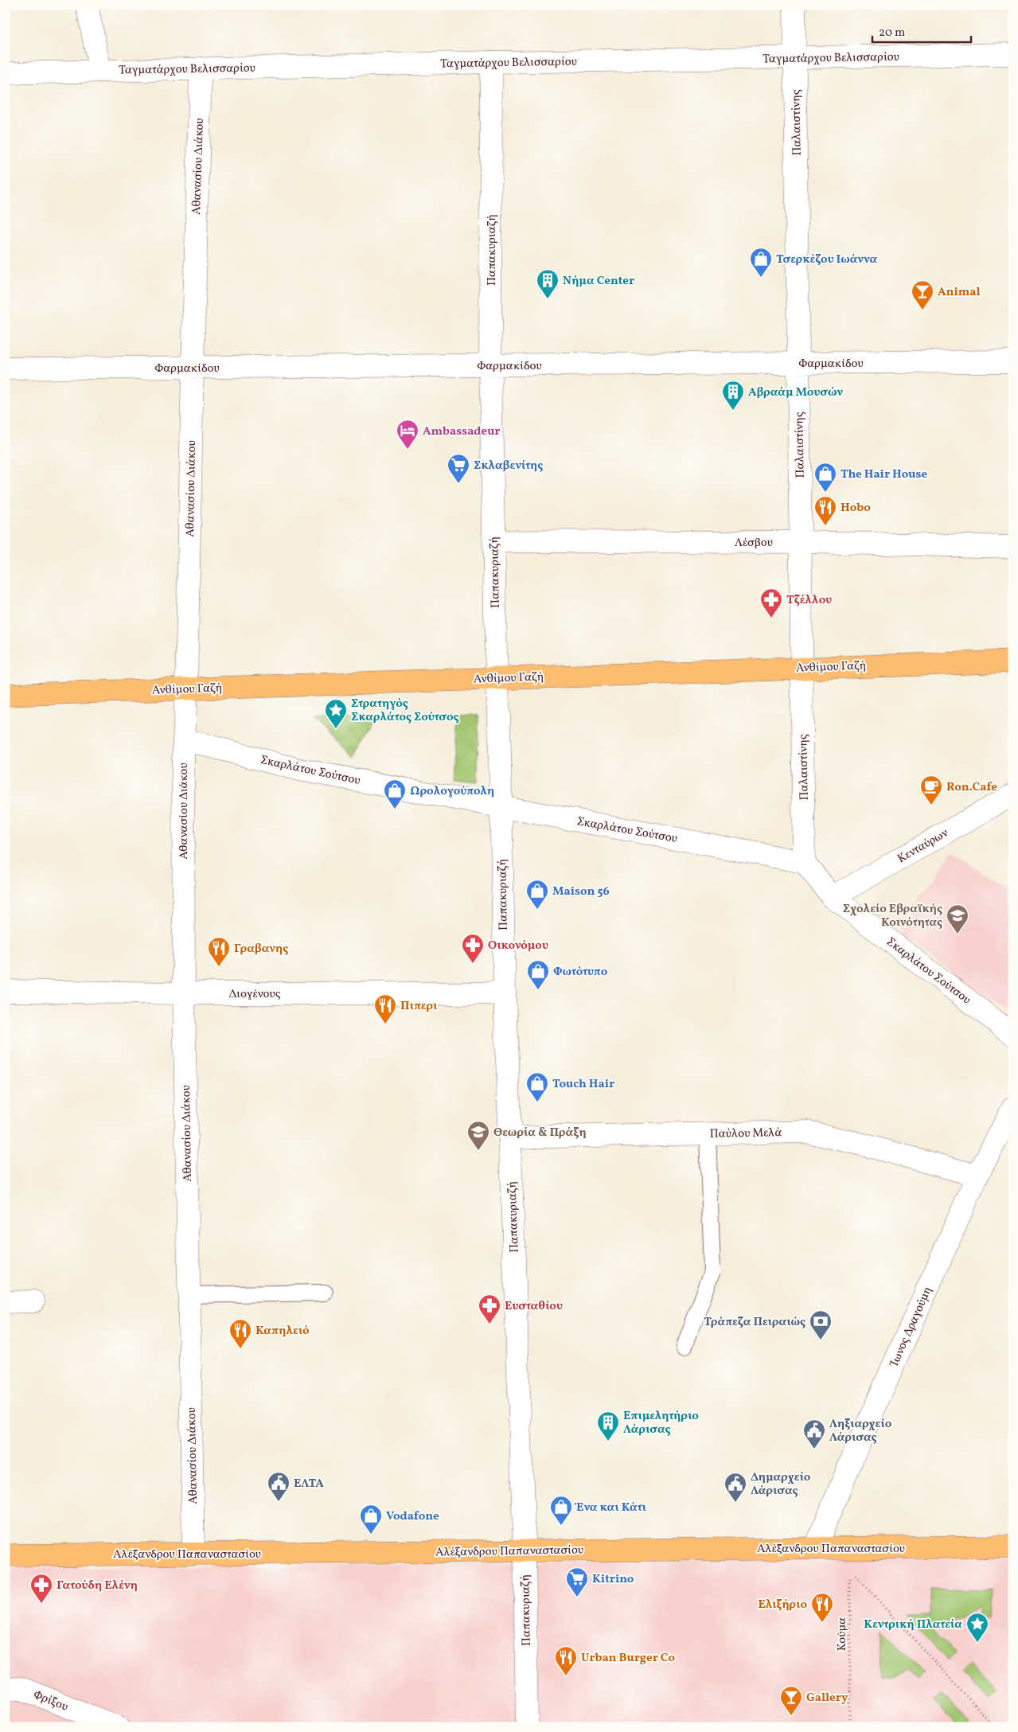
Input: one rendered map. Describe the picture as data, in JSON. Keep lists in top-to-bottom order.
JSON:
{
  "streets": {
    "main road": ["Ανθίμου Γαζή", "Αλέξανδρου Παπαναστασίου"],
    "street": [
      "Ταγματάρχου Βελισσαρίου",
      "Παλαιστίνης",
      "Αθανασίου Διάκου",
      "Παπακυριαζή",
      "Φαρμακίδου",
      "Λέσβου",
      "Σκαρλάτου Σούτσου",
      "Κενταύρων",
      "Διογένους",
      "Παύλου Μελά",
      "Ίωνος Δραγούμη",
      "Φρίξου"
    ],
    "path": ["Κούμα"]
  },
  "crossings": [
    ["Ταγματάρχου Βελισσαρίου", "Παλαιστίνης"],
    ["Ταγματάρχου Βελισσαρίου", "Αθανασίου Διάκου"],
    ["Ταγματάρχου Βελισσαρίου", "Παπακυριαζή"],
    ["Παλαιστίνης", "Φαρμακίδου"],
    ["Παλαιστίνης", "Λέσβου"],
    ["Παλαιστίνης", "Ανθίμου Γαζή"],
    ["Παλαιστίνης", "Σκαρλάτου Σούτσου"],
    ["Αθανασίου Διάκου", "Φαρμακίδου"],
    ["Αθανασίου Διάκου", "Ανθίμου Γαζή"],
    ["Αθανασίου Διάκου", "Σκαρλάτου Σούτσου"],
    ["Αθανασίου Διάκου", "Διογένους"],
    ["Αθανασίου Διάκου", "Αλέξανδρου Παπαναστασίου"],
    ["Παπακυριαζή", "Φαρμακίδου"],
    ["Παπακυριαζή", "Λέσβου"],
    ["Παπακυριαζή", "Ανθίμου Γαζή"],
    ["Παπακυριαζή", "Σκαρλάτου Σούτσου"],
    ["Παπακυριαζή", "Διογένους"],
    ["Παπακυριαζή", "Παύλου Μελά"],
    ["Παπακυριαζή", "Αλέξανδρου Παπαναστασίου"],
    ["Σκαρλάτου Σούτσου", "Κενταύρων"],
    ["Παύλου Μελά", "Ίωνος Δραγούμη"],
    ["Ίωνος Δραγούμη", "Αλέξανδρου Παπαναστασίου"]
  ],
  "places": {
    "shop": [
      "Τσερκέζου Ιωάννα",
      "The Hair House",
      "Ωρολογούπολη",
      "Maison 56",
      "Φωτότυπο",
      "Touch Hair",
      "Ένα και Κάτι",
      "Vodafone"
    ],
    "building": ["Νήμα Center", "Αβραάμ Μουσών", "Επιμελητήριο Λάρισας"],
    "bar": ["Animal", "Gallery"],
    "hotel": ["Ambassadeur"],
    "supermarket": ["Σκλαβενίτης", "Kitrino"],
    "restaurant": [
      "Hobo",
      "Γραβανης",
      "Πιπερι",
      "Καπηλειό",
      "Ελιξήριο",
      "Urban Burger Co"
    ],
    "pharmacy": [
      "Τζέλλου",
      "Οικονόμου",
      "Ευσταθίου",
      "Γατούδη Ελένη"
    ],
    "place": ["Στρατηγός Σκαρλάτος Σούτσος", "Κεντρική Πλατεία"],
    "cafe": ["Ron.Cafe"],
    "school or university": ["Σχολείο Εβραϊκής Κοινότητας", "Θεωρία & Πράξη"],
    "bank": ["Τράπεζα Πειραιώς"],
    "public building": ["Ληξιαρχείο Λάρισας", "ΕΛΤΑ", "Δημαρχείο Λάρισας"]
  },
  "scale_bar": "20 m"
}
